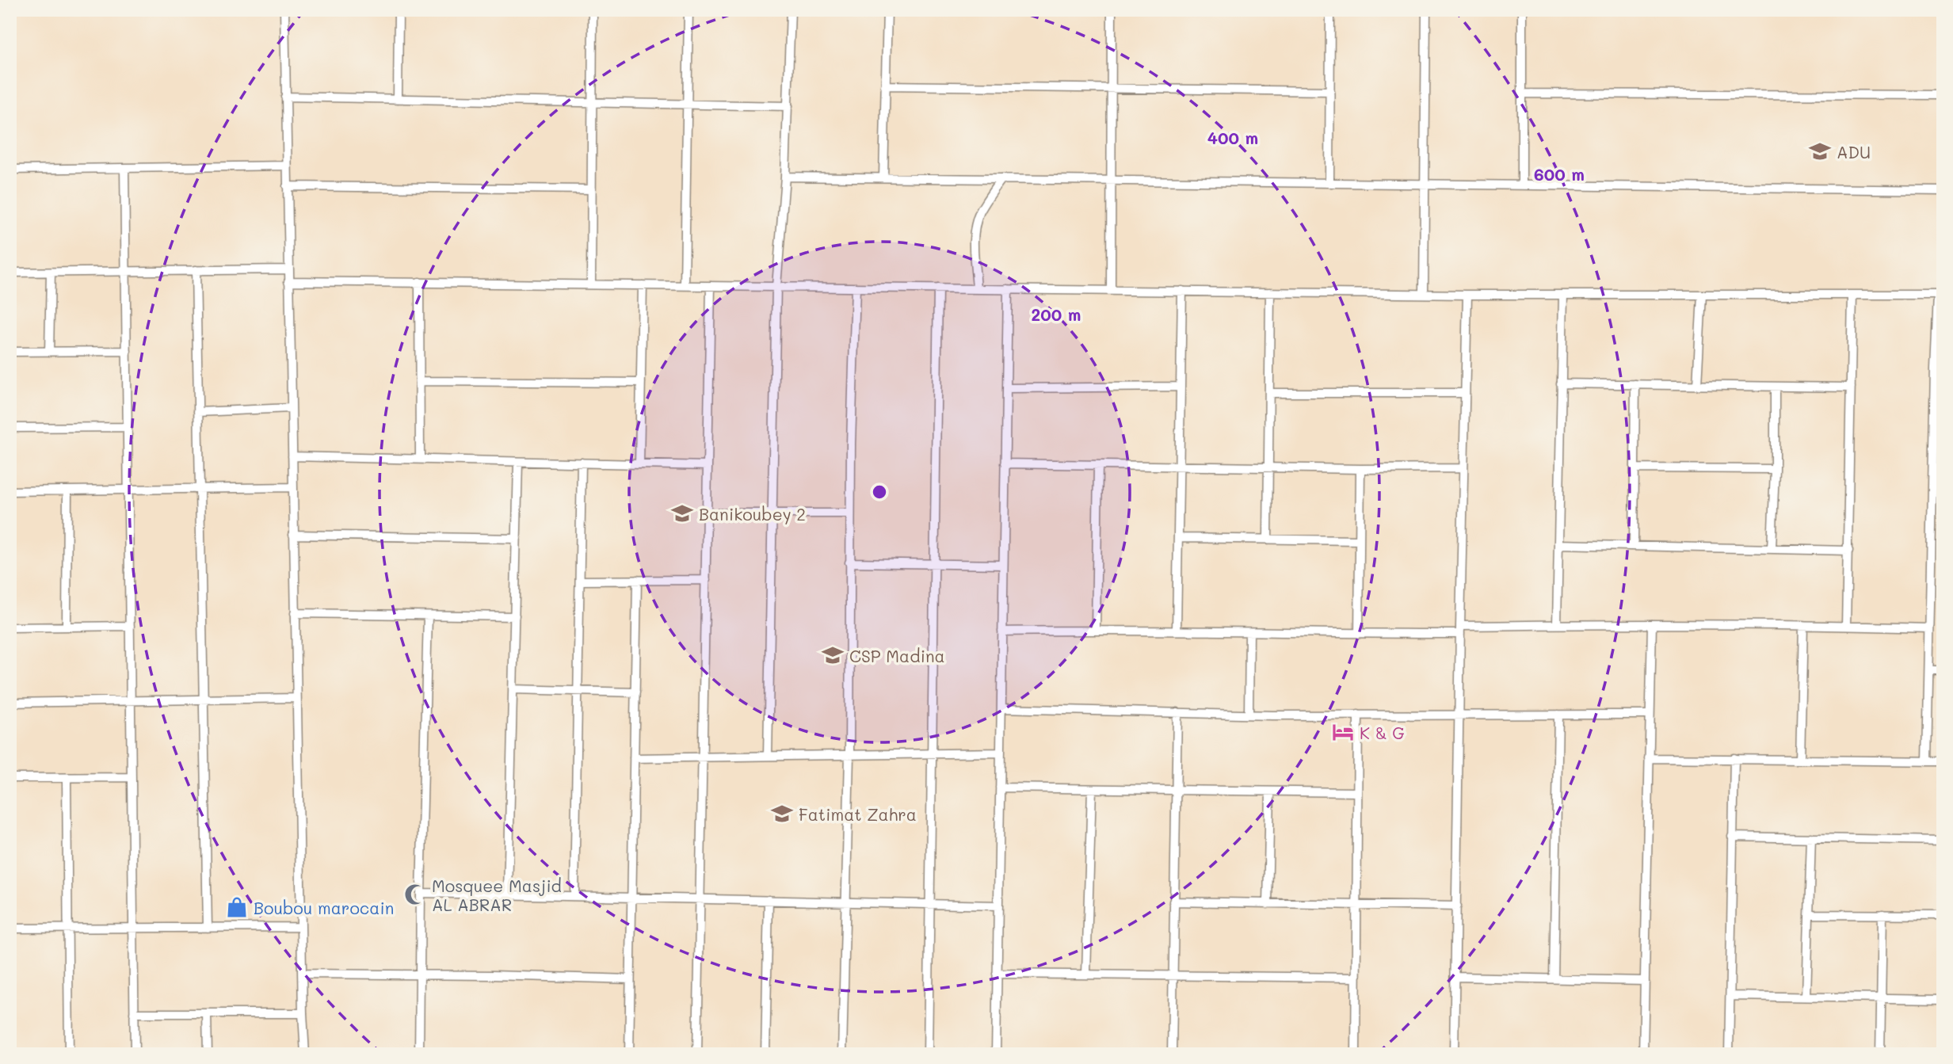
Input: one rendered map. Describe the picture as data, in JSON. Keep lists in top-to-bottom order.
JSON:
{
  "places": {
    "school or university": [
      "ADU",
      "Banikoubey 2",
      "CSP Madina",
      "Fatimat Zahra"
    ],
    "hotel": ["K & G"],
    "mosque": ["Mosquee Masjid AL ABRAR"],
    "shop": ["Boubou marocain"]
  },
  "rings": ["400 m", "600 m", "200 m"]
}
